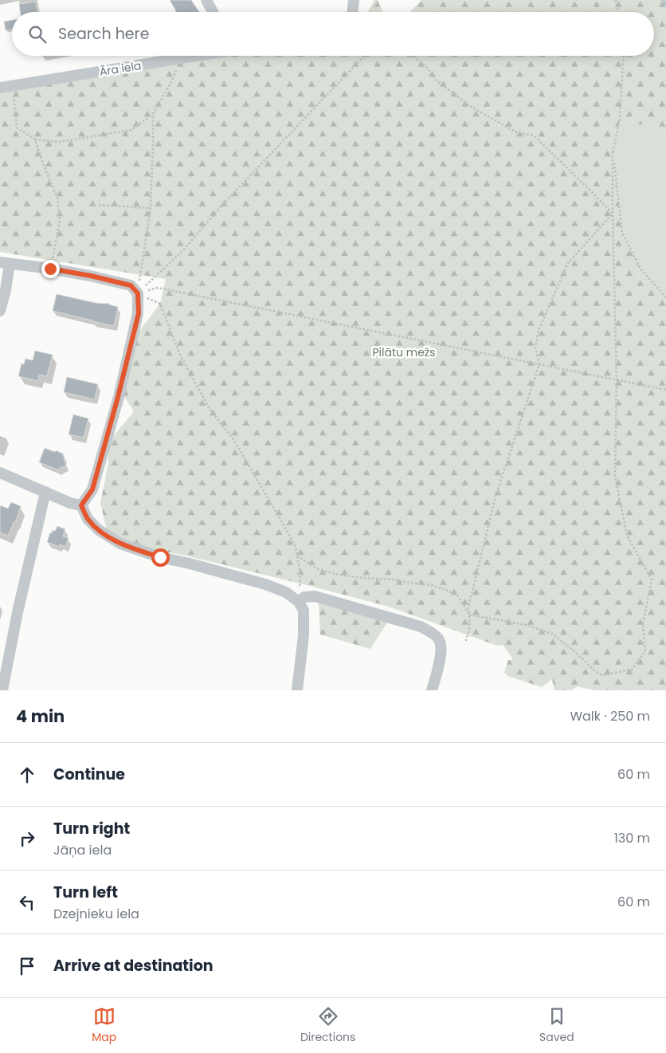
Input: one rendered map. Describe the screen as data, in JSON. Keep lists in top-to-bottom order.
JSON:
{
  "streets": {
    "street": ["Āra iela"]
  },
  "parks": ["Pilātu mežs"],
  "page": {
    "search": "Search here",
    "heading": ["4 min", "Walk · 250 m"],
    "list": [
      ["Continue", "60 m"],
      ["Turn right", "Jāņa iela", "130 m"],
      ["Turn left", "Dzejnieku iela", "60 m"],
      "Arrive at destination"
    ],
    "nav": ["Map", "Directions", "Saved"]
  }
}
